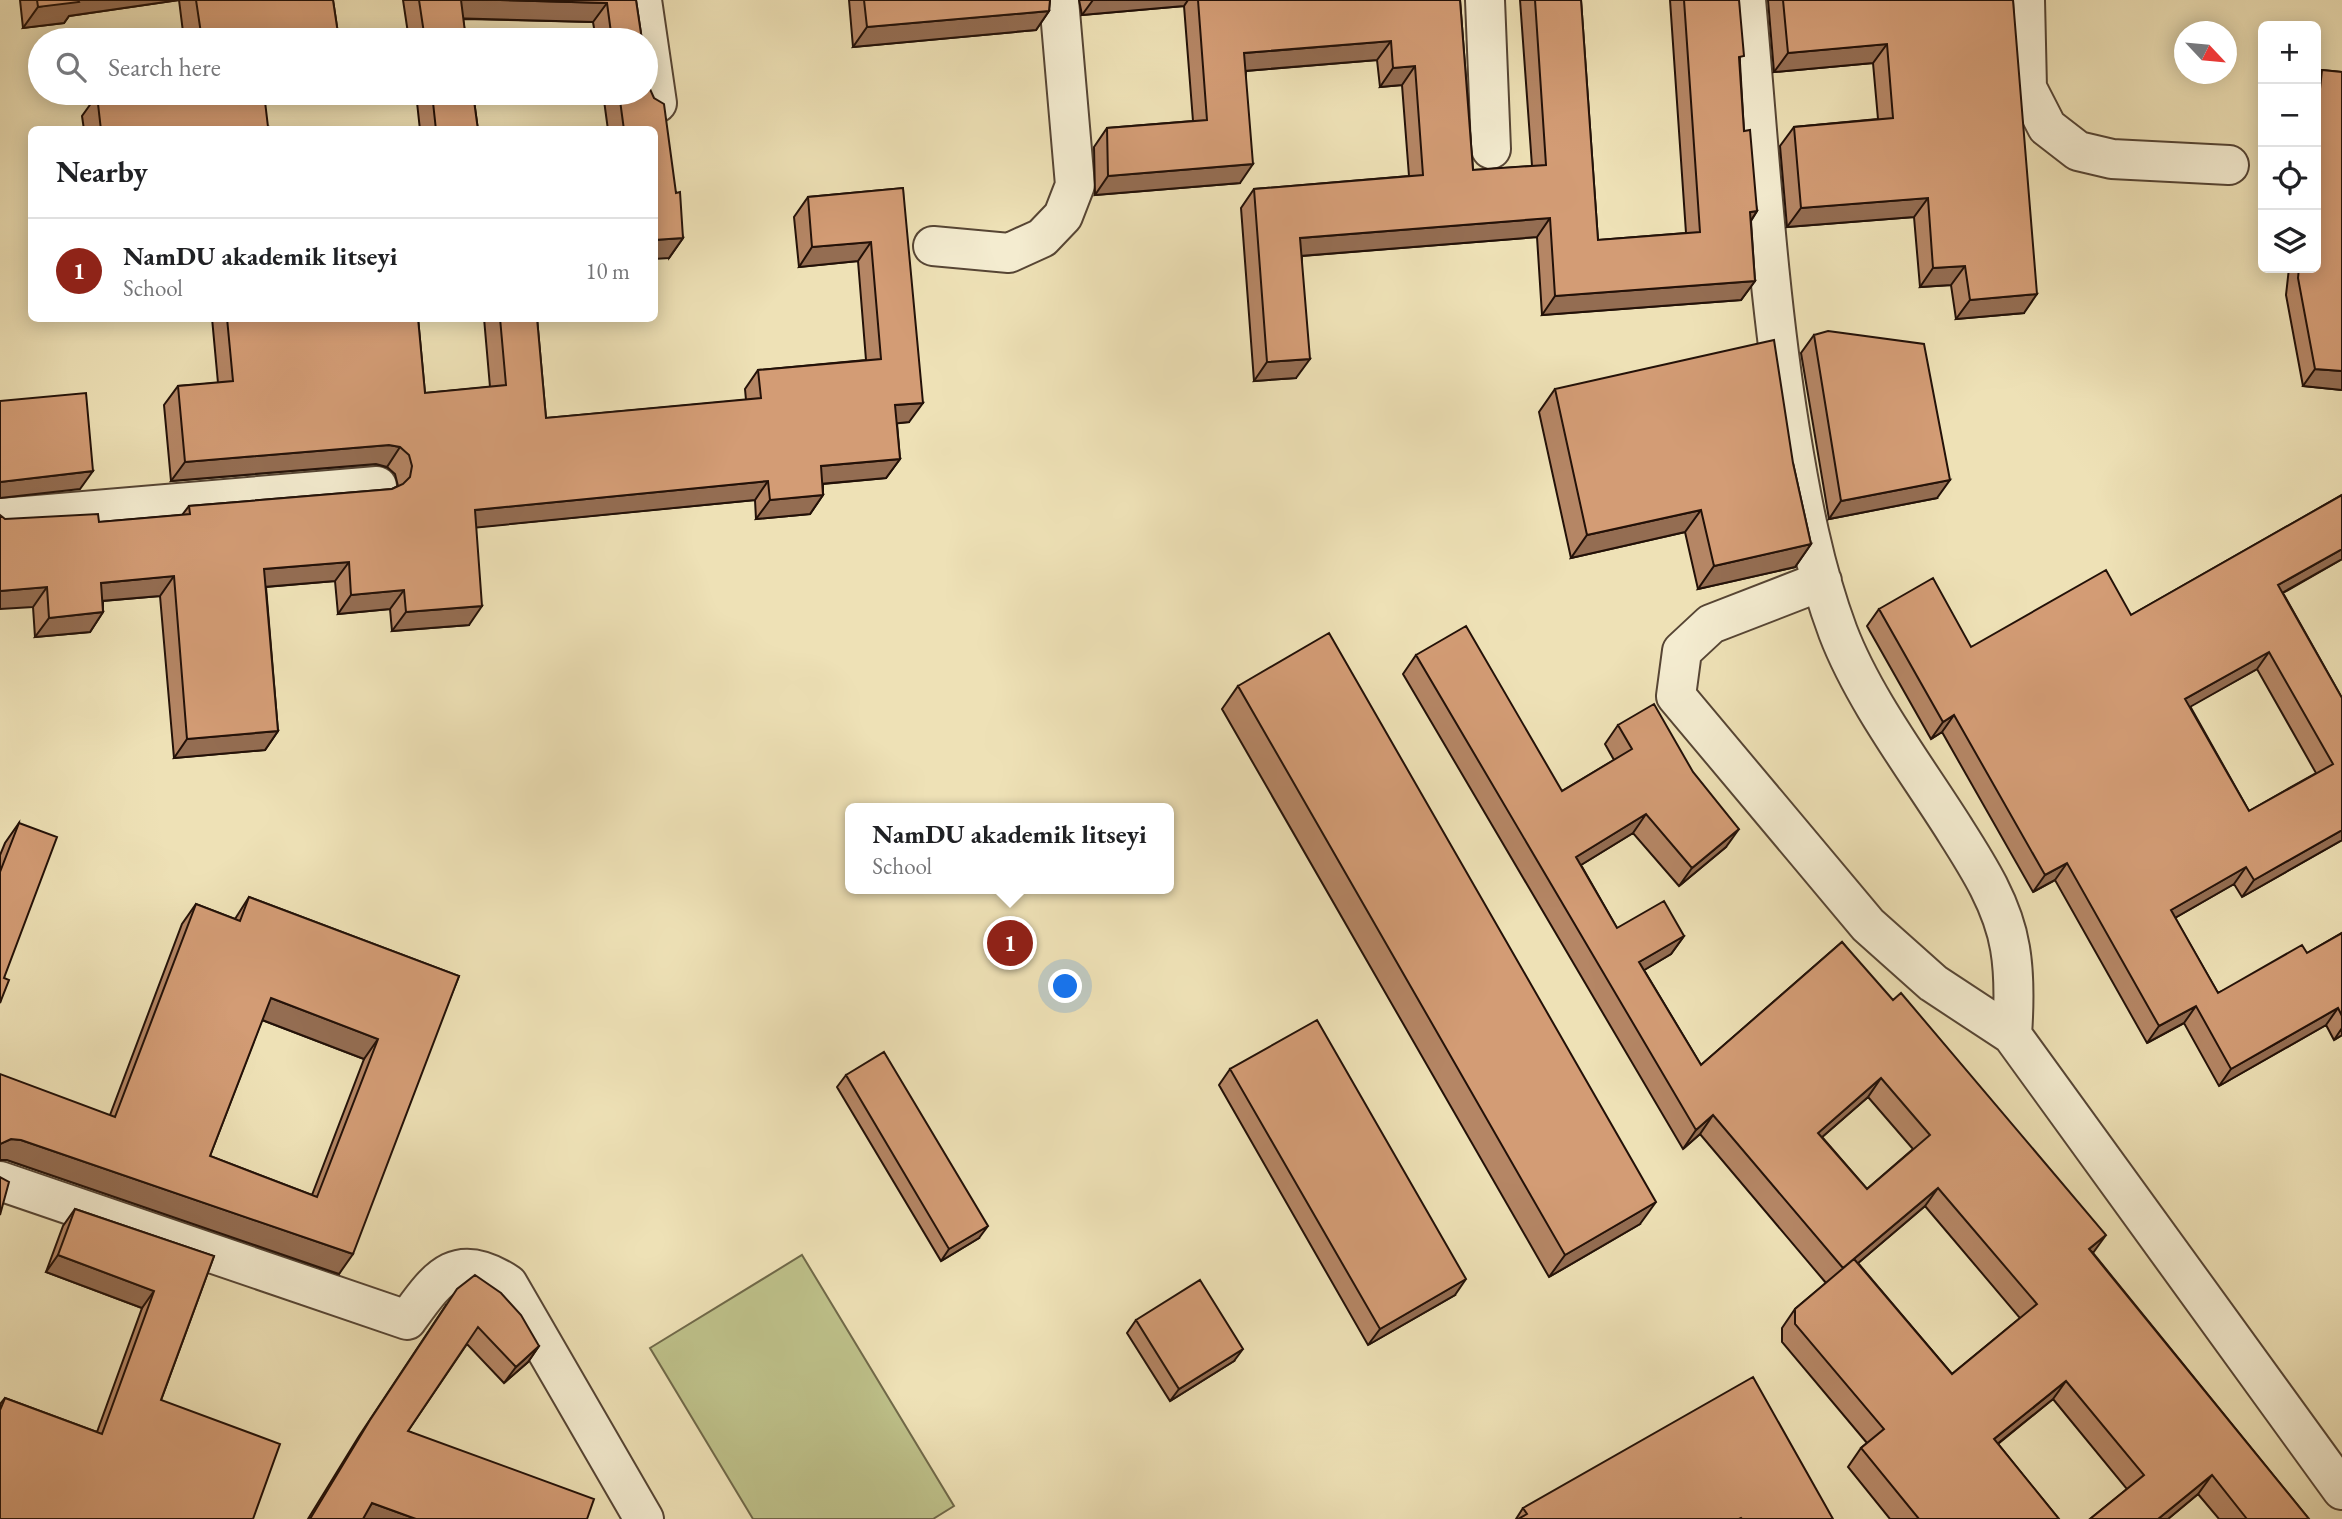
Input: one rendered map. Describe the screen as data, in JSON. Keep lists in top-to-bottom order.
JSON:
{
  "north": "bottom right",
  "page": {
    "map_buttons": ["+", "−"],
    "search": "Search here",
    "heading": "Nearby",
    "list": [
      {
        "mark": "1",
        "name": "NamDU akademik litseyi",
        "note": "School",
        "value": "10 m"
      }
    ],
    "popup": ["NamDU akademik litseyi", "School"],
    "pins": "1"
  }
}
